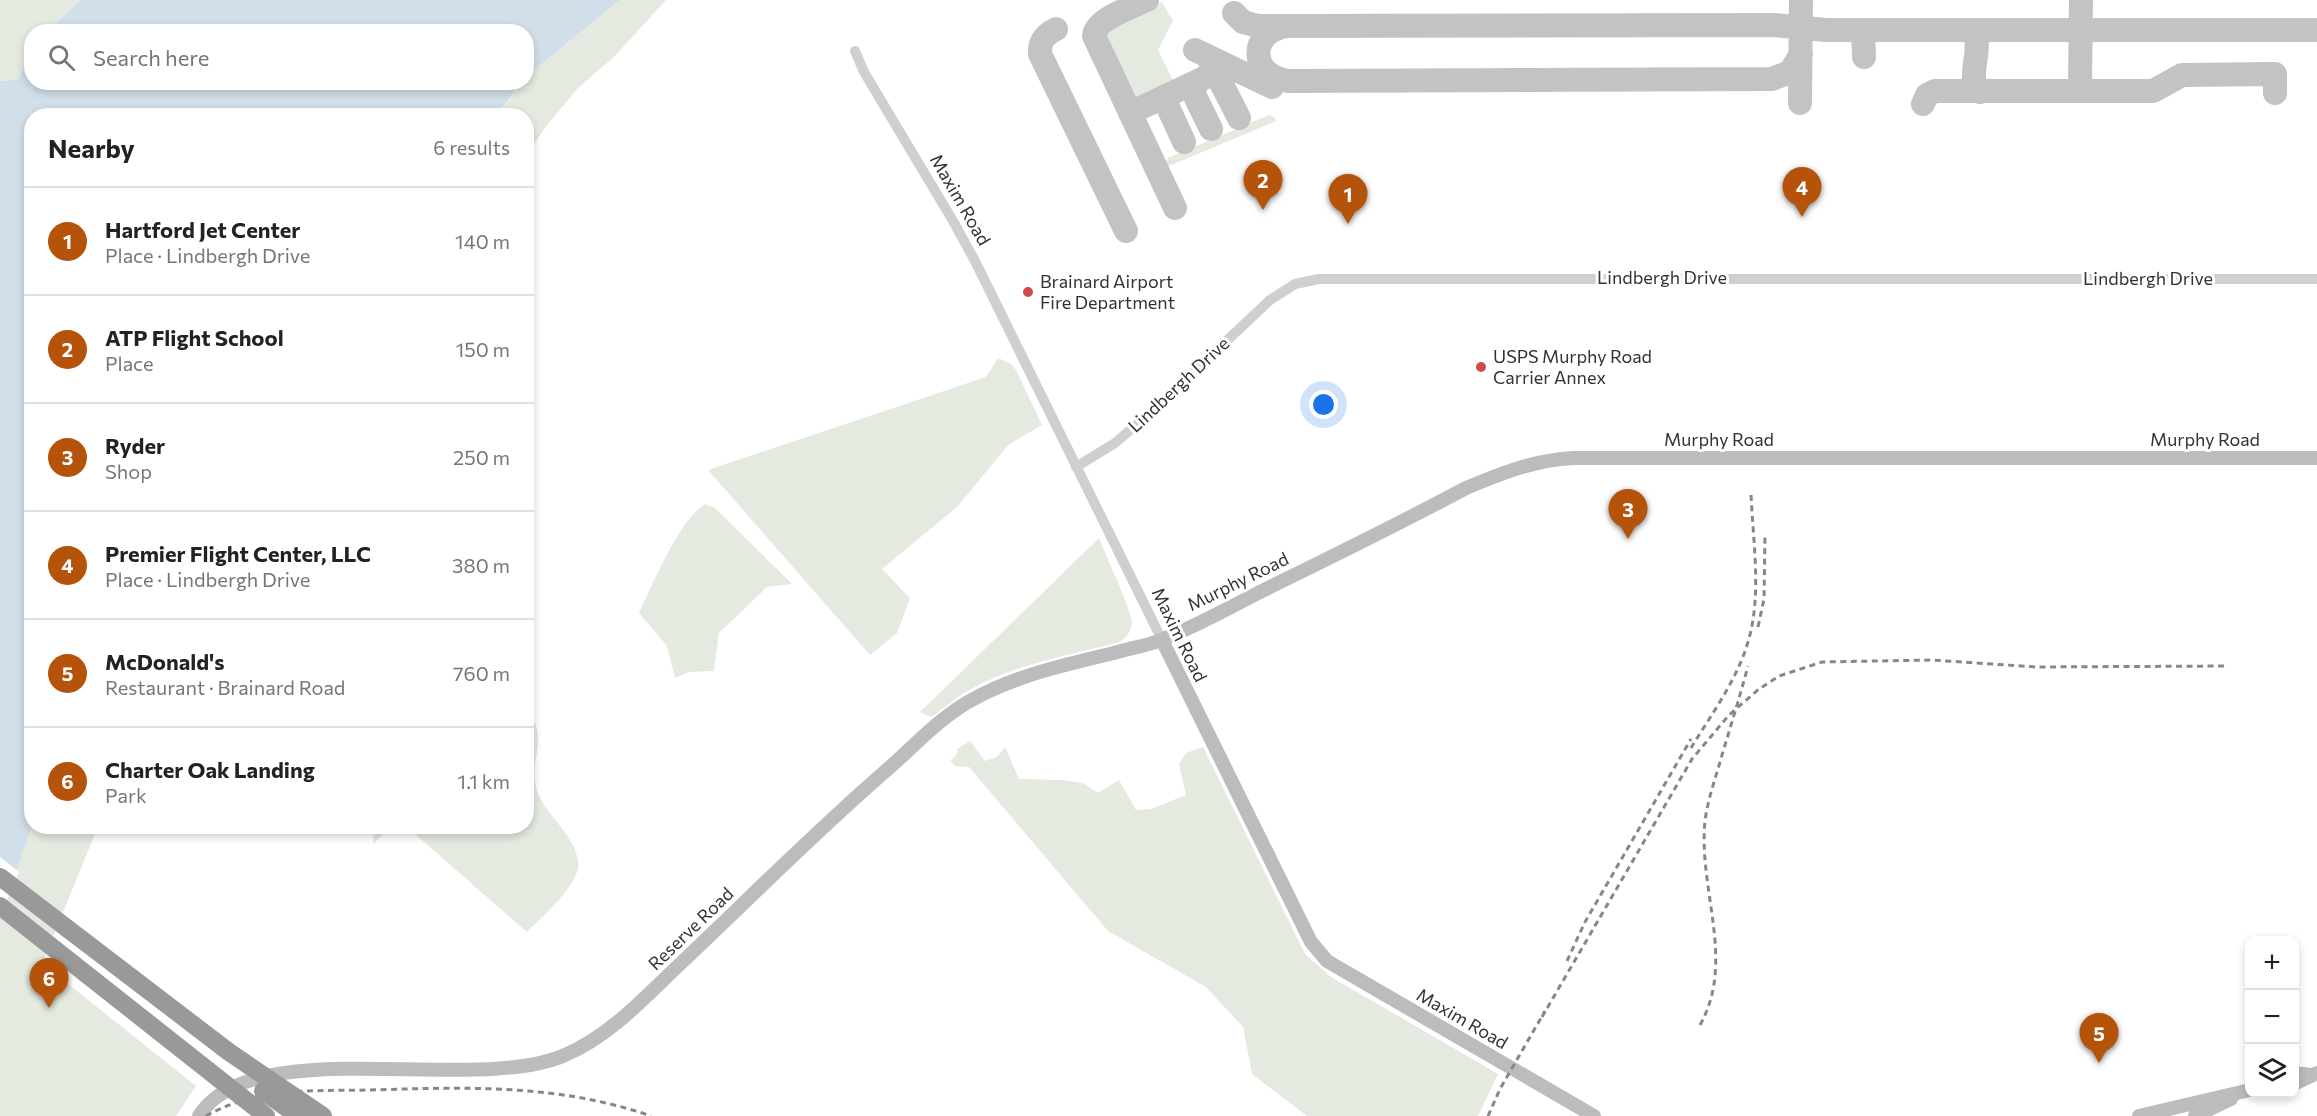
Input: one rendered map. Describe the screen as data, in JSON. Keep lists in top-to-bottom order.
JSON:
{
  "streets": {
    "street": [
      "Maxim Road",
      "Lindbergh Drive",
      "Murphy Road",
      "Reserve Road"
    ]
  },
  "crossings": [
    ["Maxim Road", "Lindbergh Drive"],
    ["Maxim Road", "Murphy Road"],
    ["Maxim Road", "Reserve Road"],
    ["Murphy Road", "Reserve Road"]
  ],
  "places": ["Brainard Airport Fire Department", "USPS Murphy Road Carrier Annex"],
  "page": {
    "search": "Search here",
    "heading": ["Nearby", "6 results"],
    "pins": [
      "2",
      "4",
      "1",
      "3",
      "6",
      "5"
    ],
    "list": [
      {
        "mark": "1",
        "name": "Hartford Jet Center",
        "note": "Place · Lindbergh Drive",
        "value": "140 m"
      },
      {
        "mark": "2",
        "name": "ATP Flight School",
        "note": "Place",
        "value": "150 m"
      },
      {
        "mark": "3",
        "name": "Ryder",
        "note": "Shop",
        "value": "250 m"
      },
      {
        "mark": "4",
        "name": "Premier Flight Center, LLC",
        "note": "Place · Lindbergh Drive",
        "value": "380 m"
      },
      {
        "mark": "5",
        "name": "McDonald's",
        "note": "Restaurant · Brainard Road",
        "value": "760 m"
      },
      {
        "mark": "6",
        "name": "Charter Oak Landing",
        "note": "Park",
        "value": "1.1 km"
      }
    ],
    "map_buttons": ["+", "−"]
  }
}
